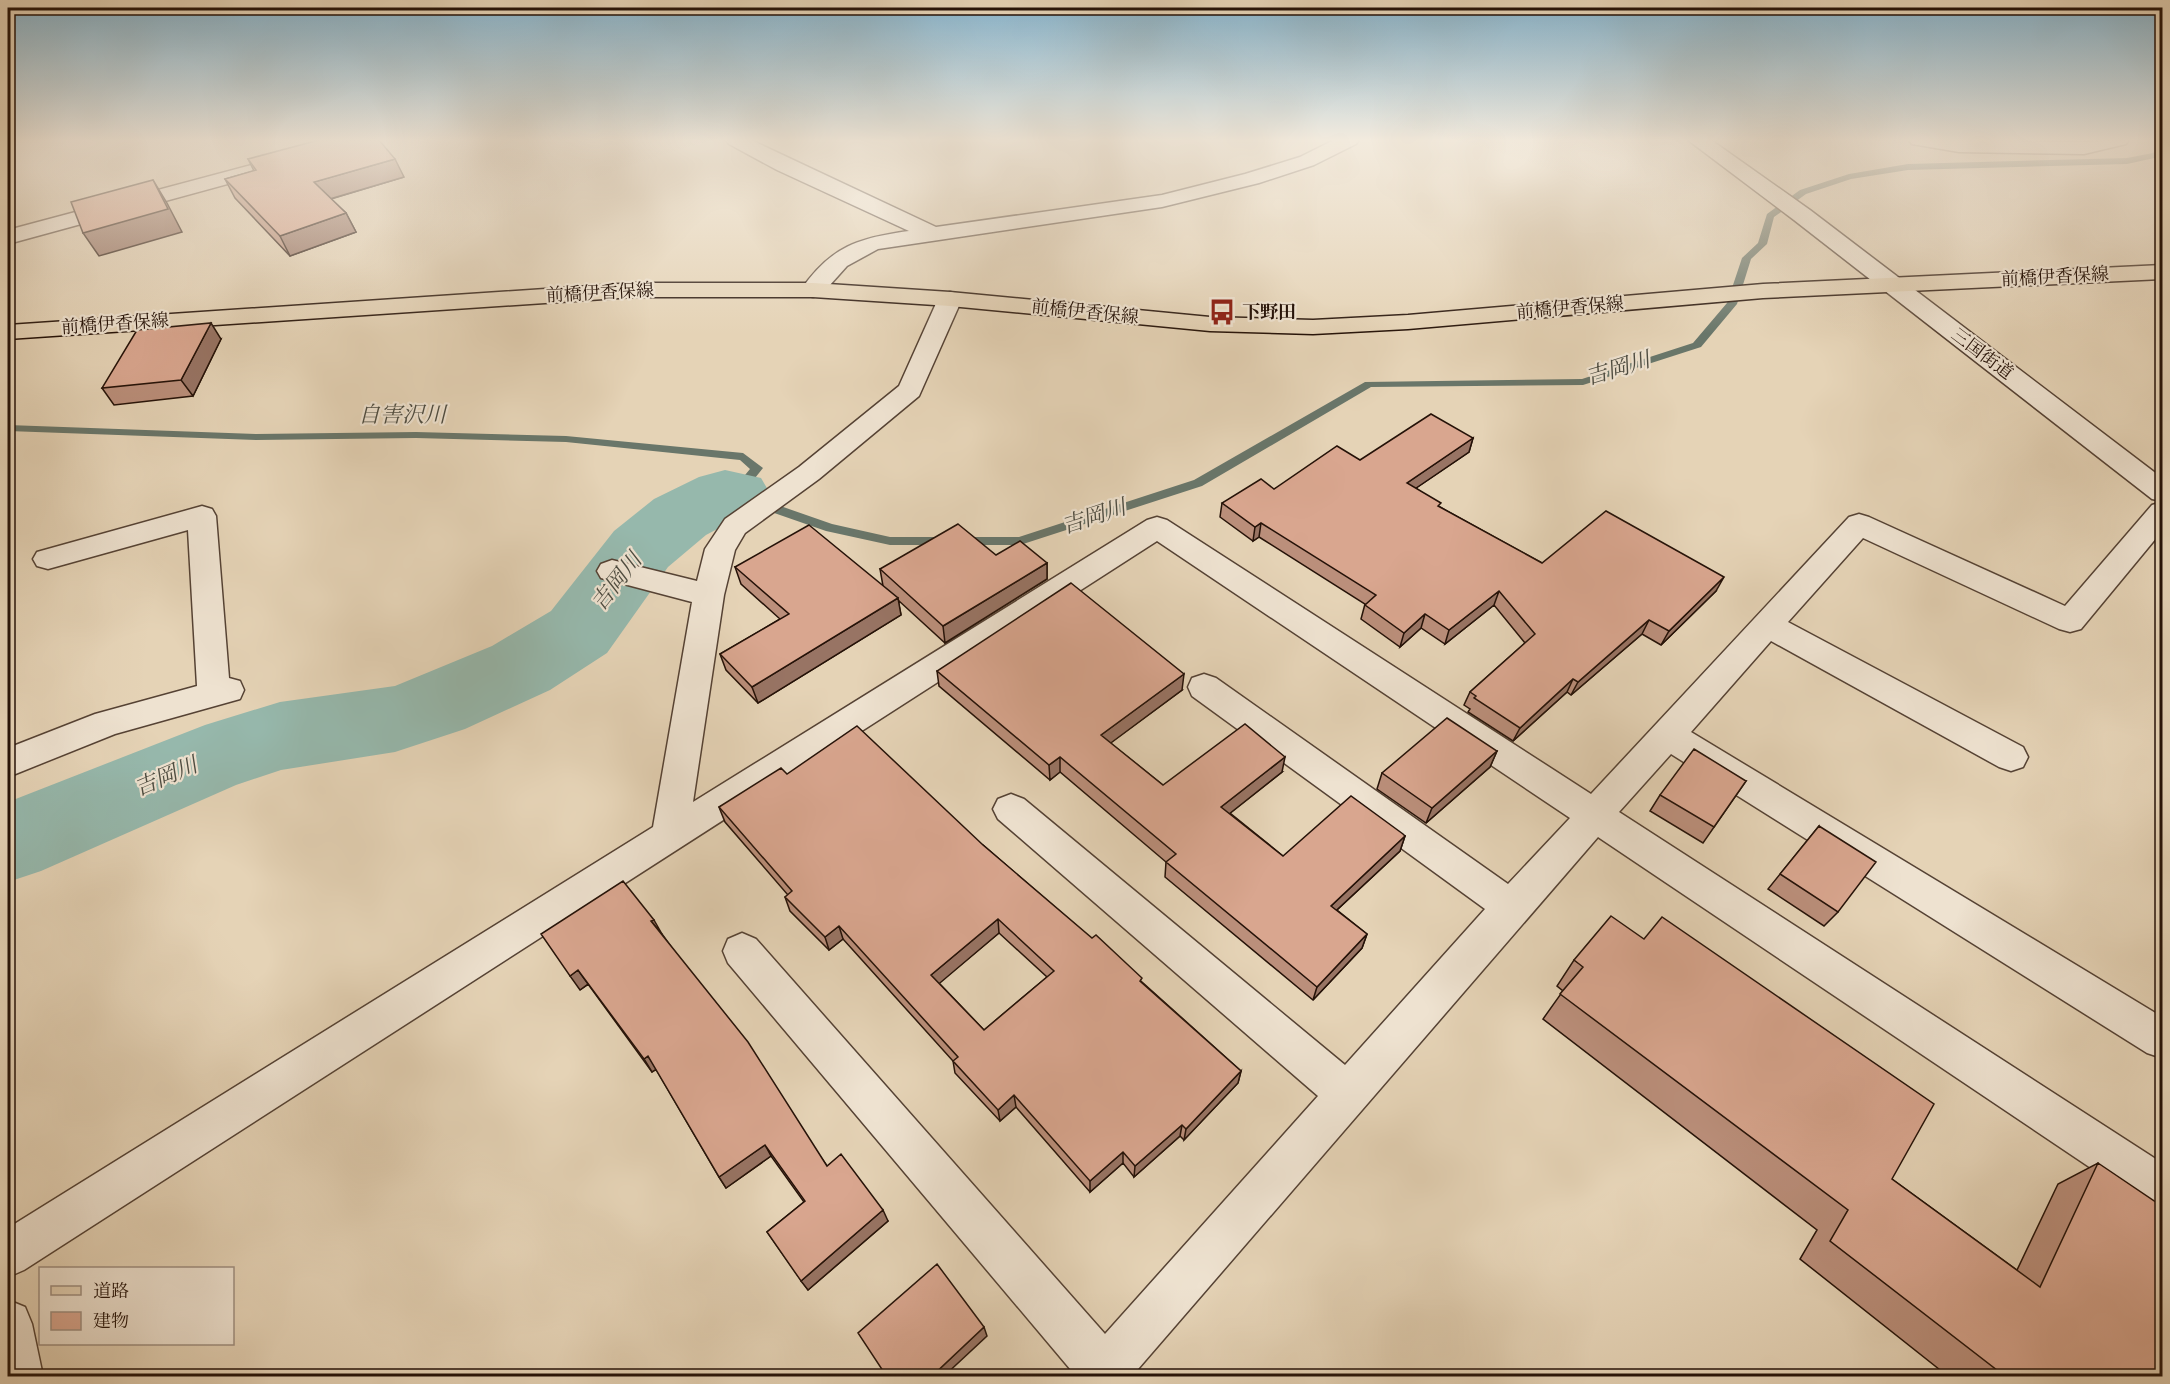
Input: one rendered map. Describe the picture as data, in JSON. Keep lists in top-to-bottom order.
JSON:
{
  "streets": {
    "main road": ["前橋伊香保線"],
    "street": ["三国街道"]
  },
  "crossings": [
    ["前橋伊香保線", "三国街道"]
  ],
  "water": ["吉岡川", "自害沢川"],
  "places": {
    "bus stop": ["下野田"]
  },
  "legend": ["道路", "建物"]
}
